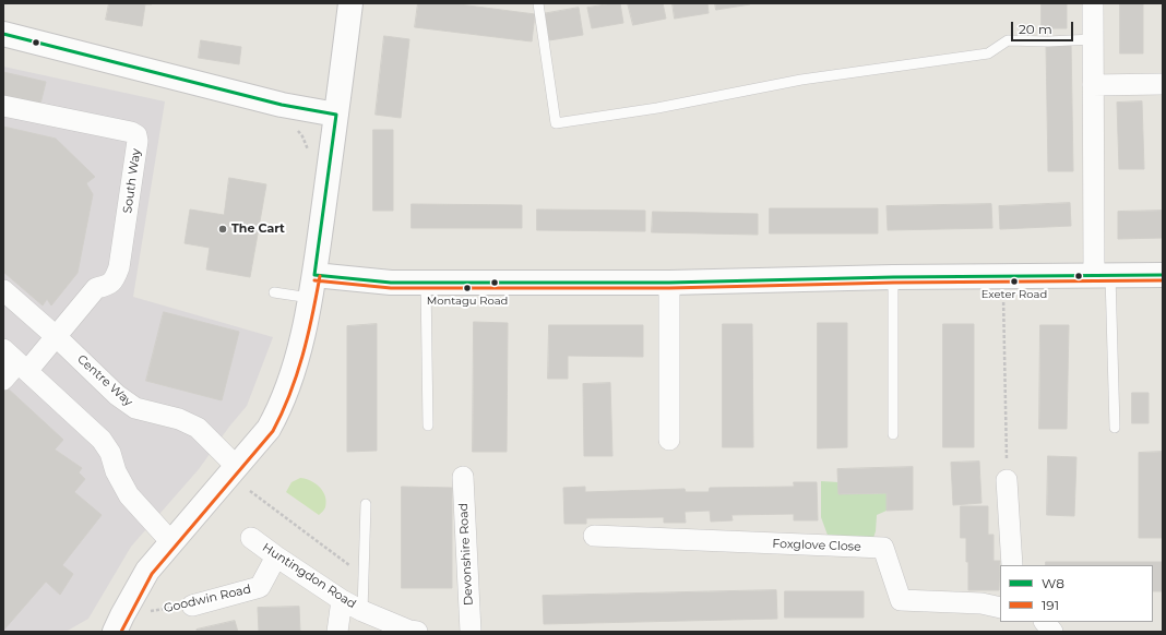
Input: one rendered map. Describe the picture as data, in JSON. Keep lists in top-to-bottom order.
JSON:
{
  "streets": {
    "street": [
      "South Way",
      "Centre Way",
      "Foxglove Close",
      "Devonshire Road",
      "Huntingdon Road",
      "Goodwin Road"
    ]
  },
  "crossings": [
    ["South Way", "Centre Way"],
    ["Huntingdon Road", "Goodwin Road"]
  ],
  "places": ["The Cart", "Exeter Road", "Montagu Road"],
  "lines": ["transit line W8", "transit line 191"],
  "legend": ["W8", "191"],
  "scale_bar": "20 m"
}
